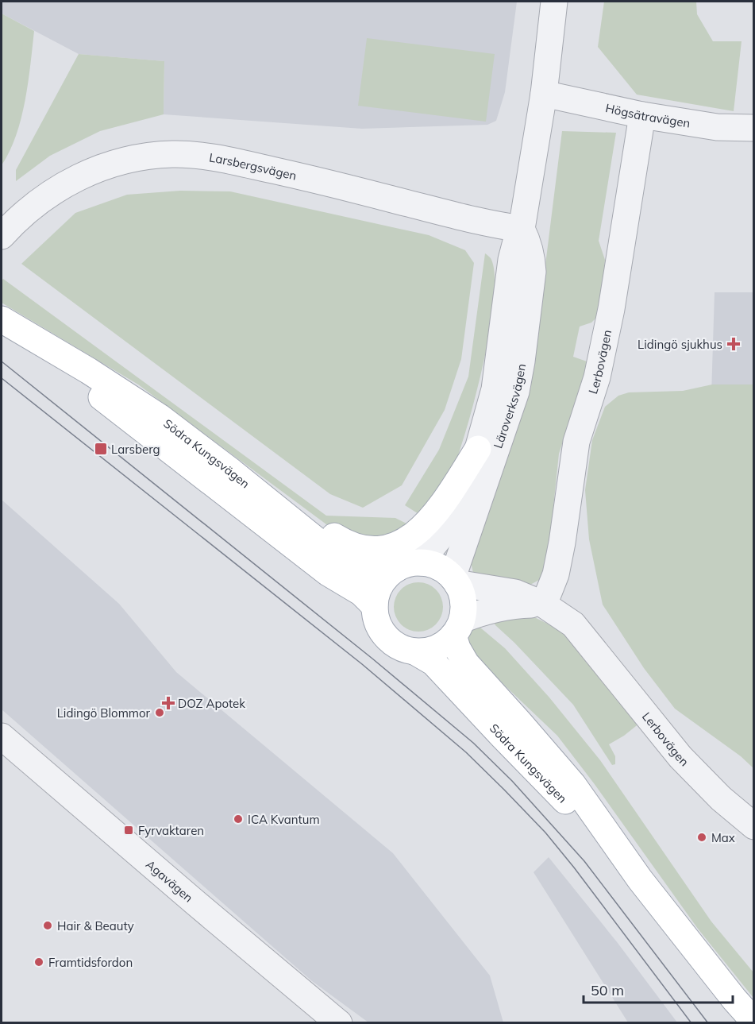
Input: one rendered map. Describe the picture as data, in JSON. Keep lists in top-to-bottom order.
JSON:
{
  "streets": {
    "main road": ["Södra Kungsvägen"],
    "street": [
      "Högsätravägen",
      "Larsbergsvägen",
      "Lerbovägen",
      "Läroverksvägen",
      "Agavägen"
    ]
  },
  "crossings": [
    ["Högsätravägen", "Lerbovägen"],
    ["Högsätravägen", "Läroverksvägen"],
    ["Larsbergsvägen", "Läroverksvägen"],
    ["Lerbovägen", "Läroverksvägen"],
    ["Lerbovägen", "Södra Kungsvägen"],
    ["Läroverksvägen", "Södra Kungsvägen"]
  ],
  "places": {
    "health": ["Lidingö sjukhus", "DOZ Apotek"],
    "transit": ["Larsberg", "Fyrvaktaren"],
    "other": [
      "Lidingö Blommor",
      "ICA Kvantum",
      "Max",
      "Hair & Beauty",
      "Framtidsfordon"
    ]
  },
  "scale_bar": "50 m"
}
